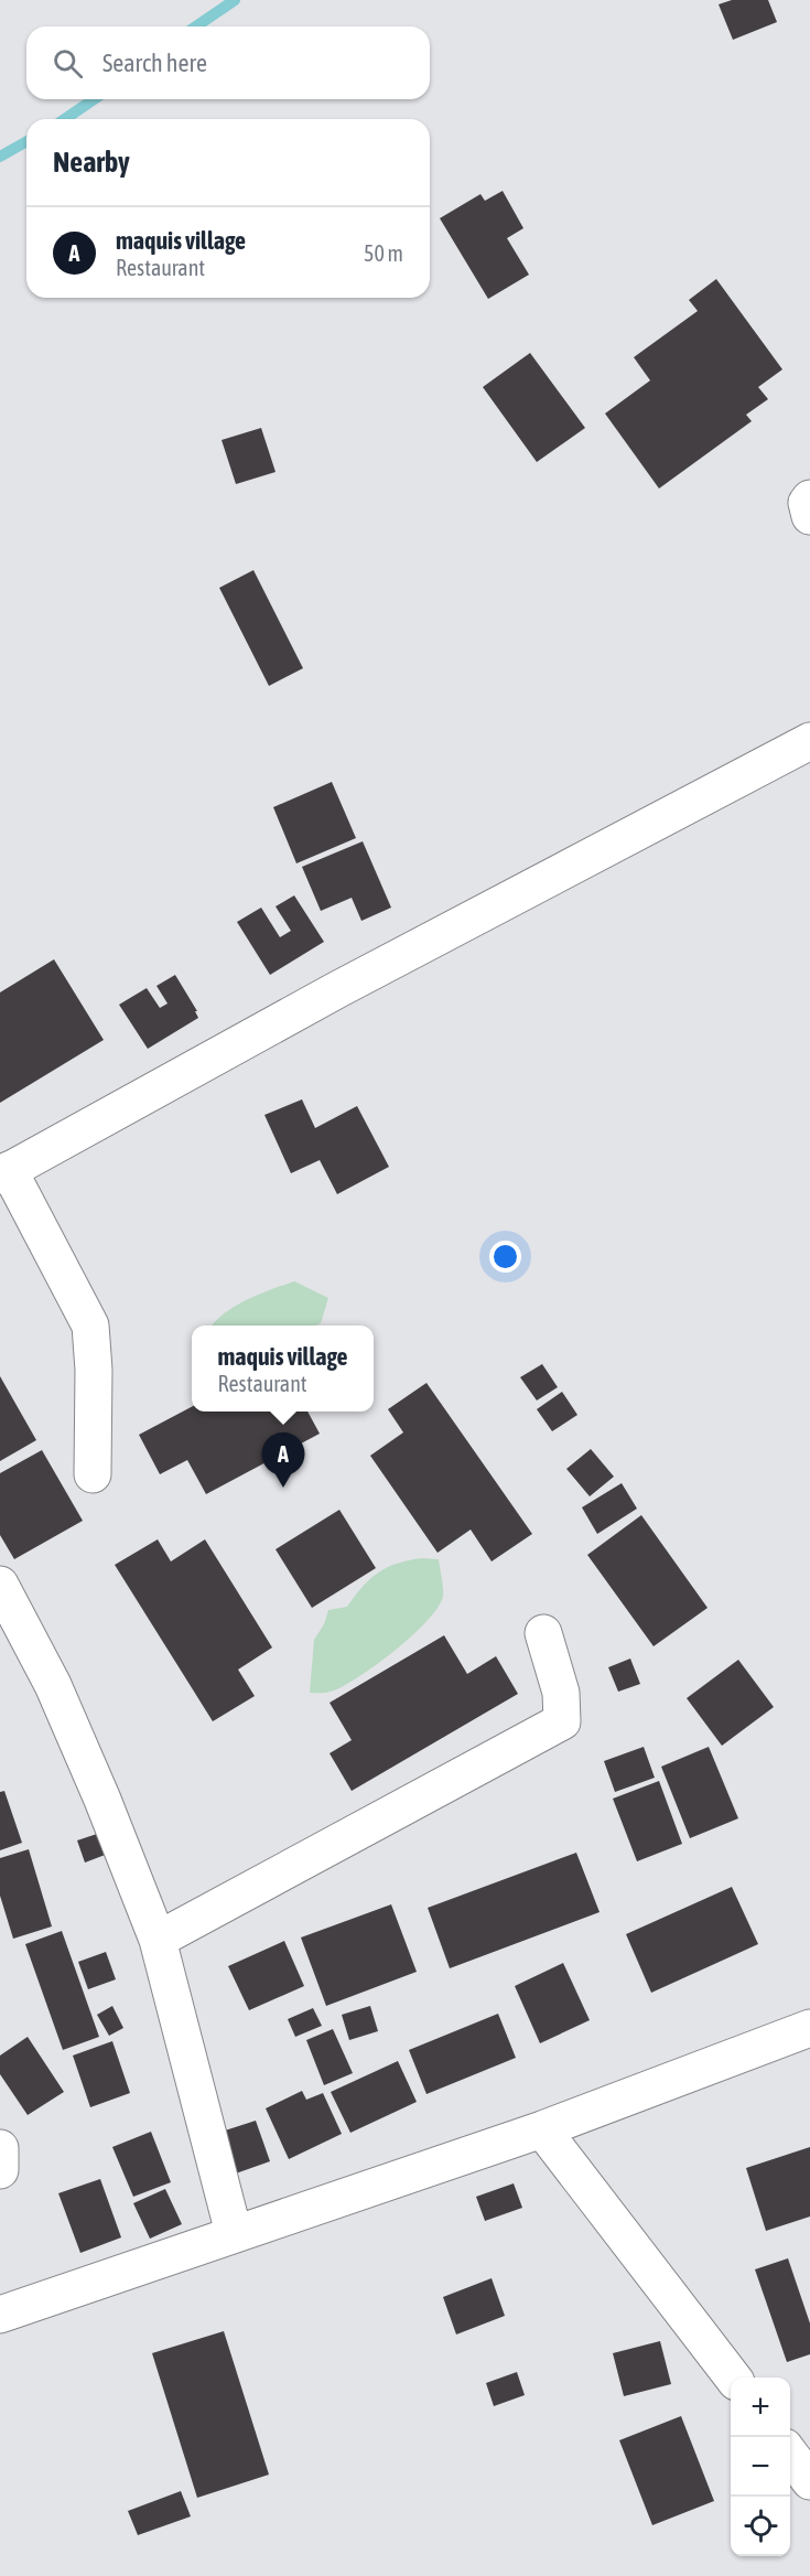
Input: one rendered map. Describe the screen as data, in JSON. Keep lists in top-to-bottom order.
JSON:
{
  "page": {
    "search": "Search here",
    "heading": "Nearby",
    "list": [
      {
        "mark": "A",
        "name": "maquis village",
        "note": "Restaurant",
        "value": "50 m"
      }
    ],
    "popup": ["maquis village", "Restaurant"],
    "pins": "A",
    "map_buttons": ["+", "−"]
  }
}
